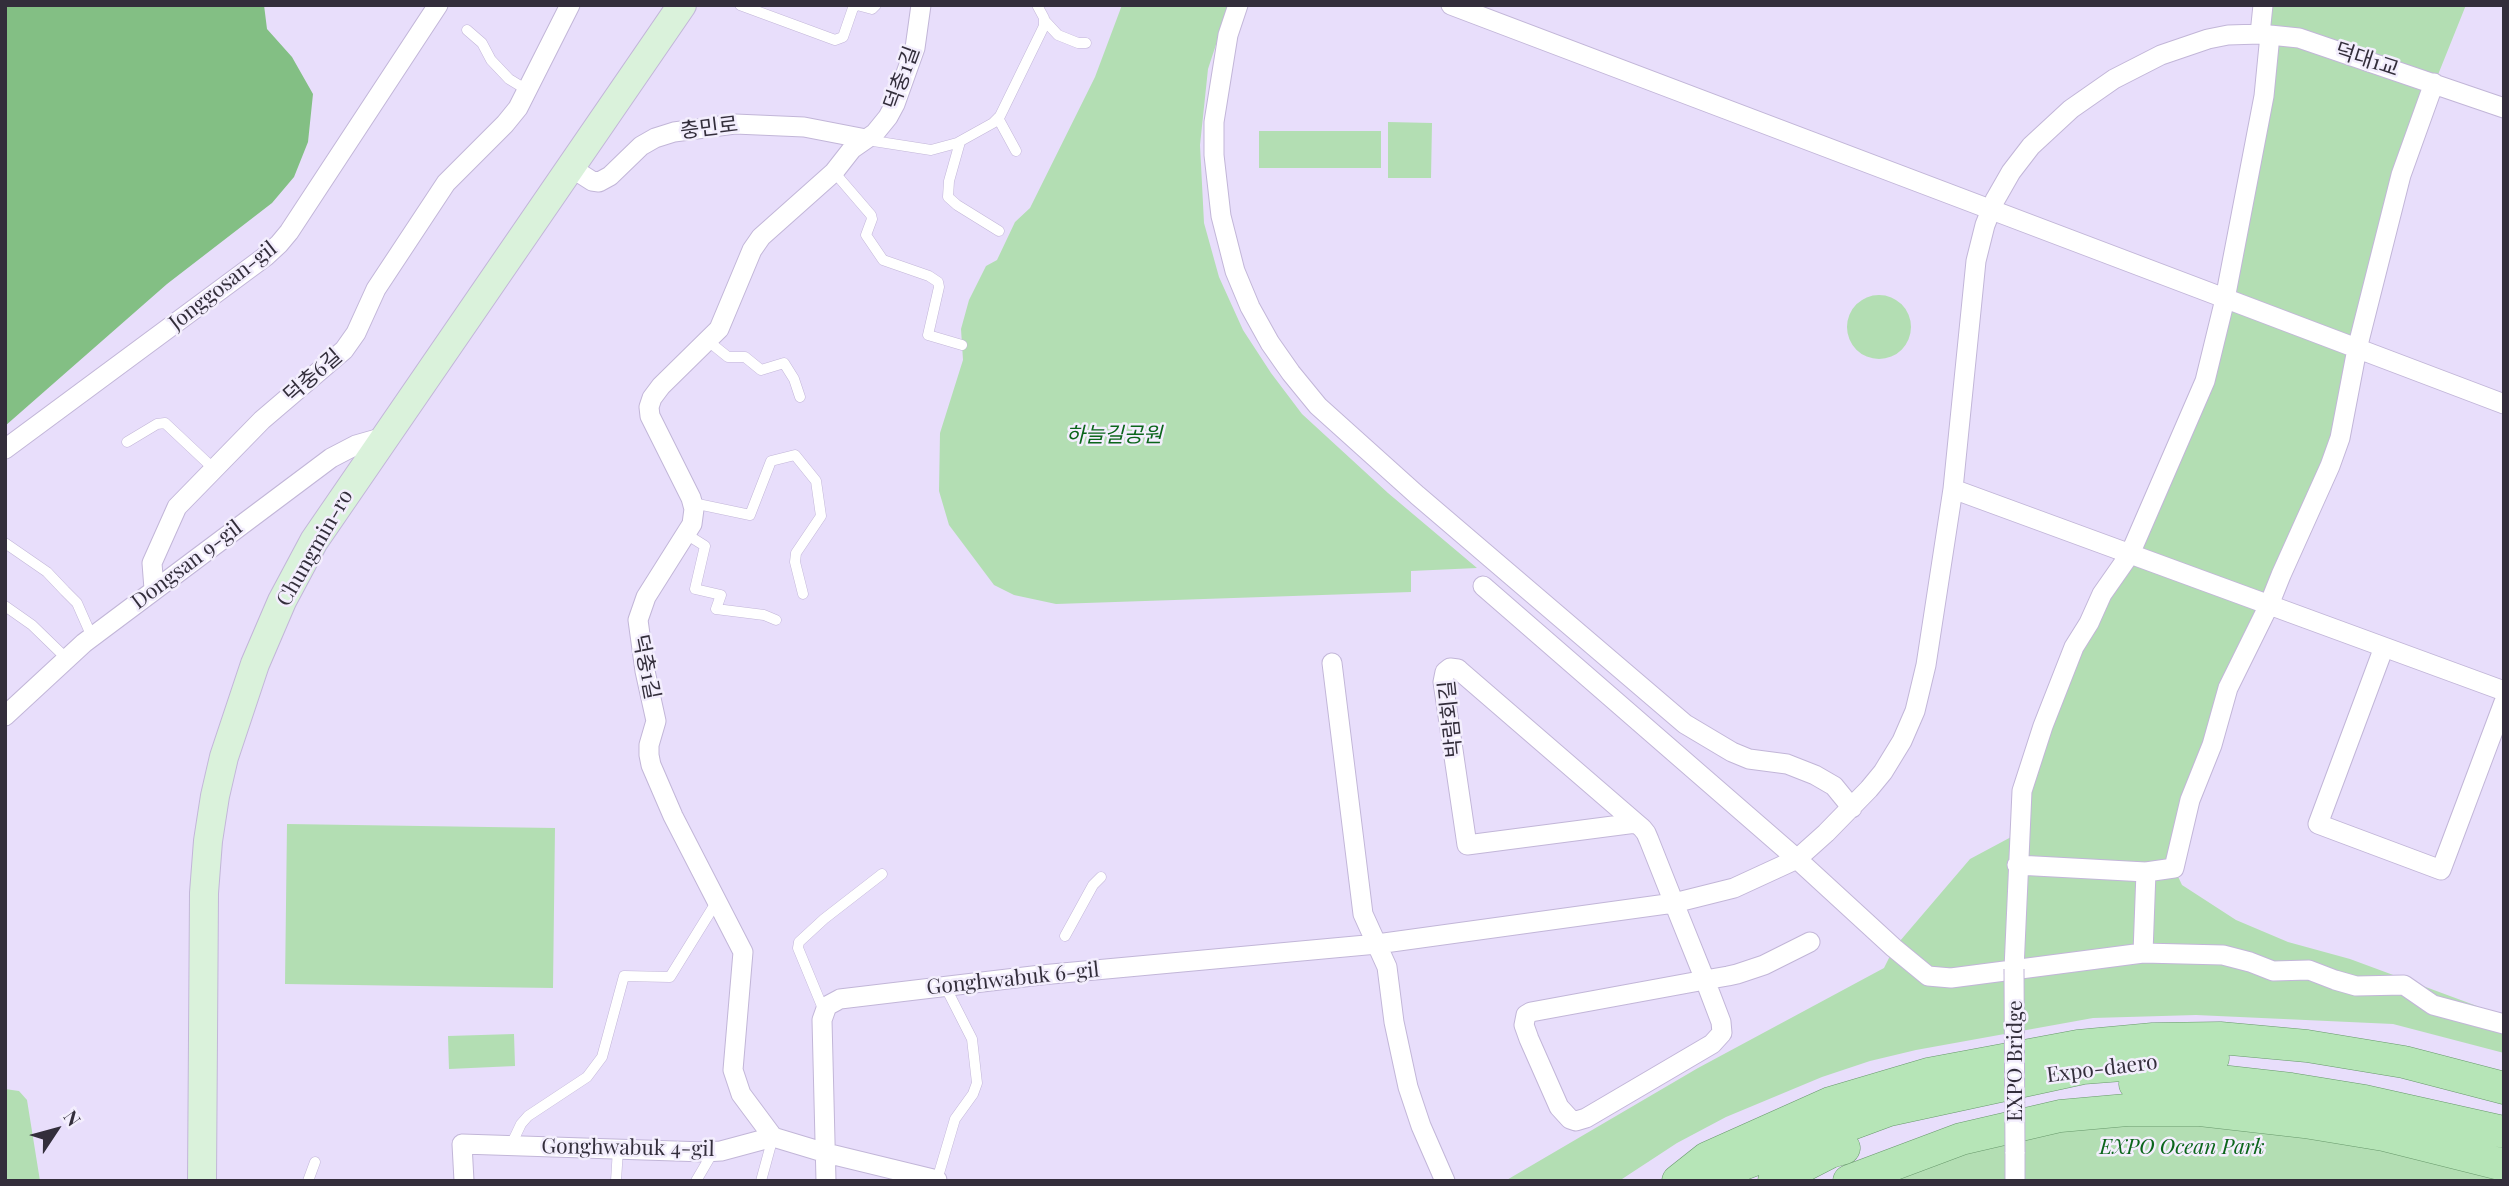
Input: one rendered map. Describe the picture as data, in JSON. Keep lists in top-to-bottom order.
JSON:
{
  "streets": {
    "main road": ["Expo-daero"],
    "street": [
      "덕대1교",
      "덕충1길",
      "충민로",
      "Jonggosan-gil",
      "덕충6길",
      "Chungmin-ro",
      "Dongsan 9-gil",
      "박람회길",
      "Gonghwabuk 6-gil",
      "EXPO Bridge",
      "Gonghwabuk 4-gil"
    ]
  },
  "crossings": [
    ["덕대1교", "EXPO Bridge"],
    ["덕충1길", "충민로"],
    ["덕충1길", "Gonghwabuk 4-gil"],
    ["충민로", "Chungmin-ro"],
    ["덕충6길", "Dongsan 9-gil"],
    ["Chungmin-ro", "Dongsan 9-gil"]
  ],
  "parks": ["하늘길공원", "EXPO Ocean Park"],
  "north": "top right"
}
